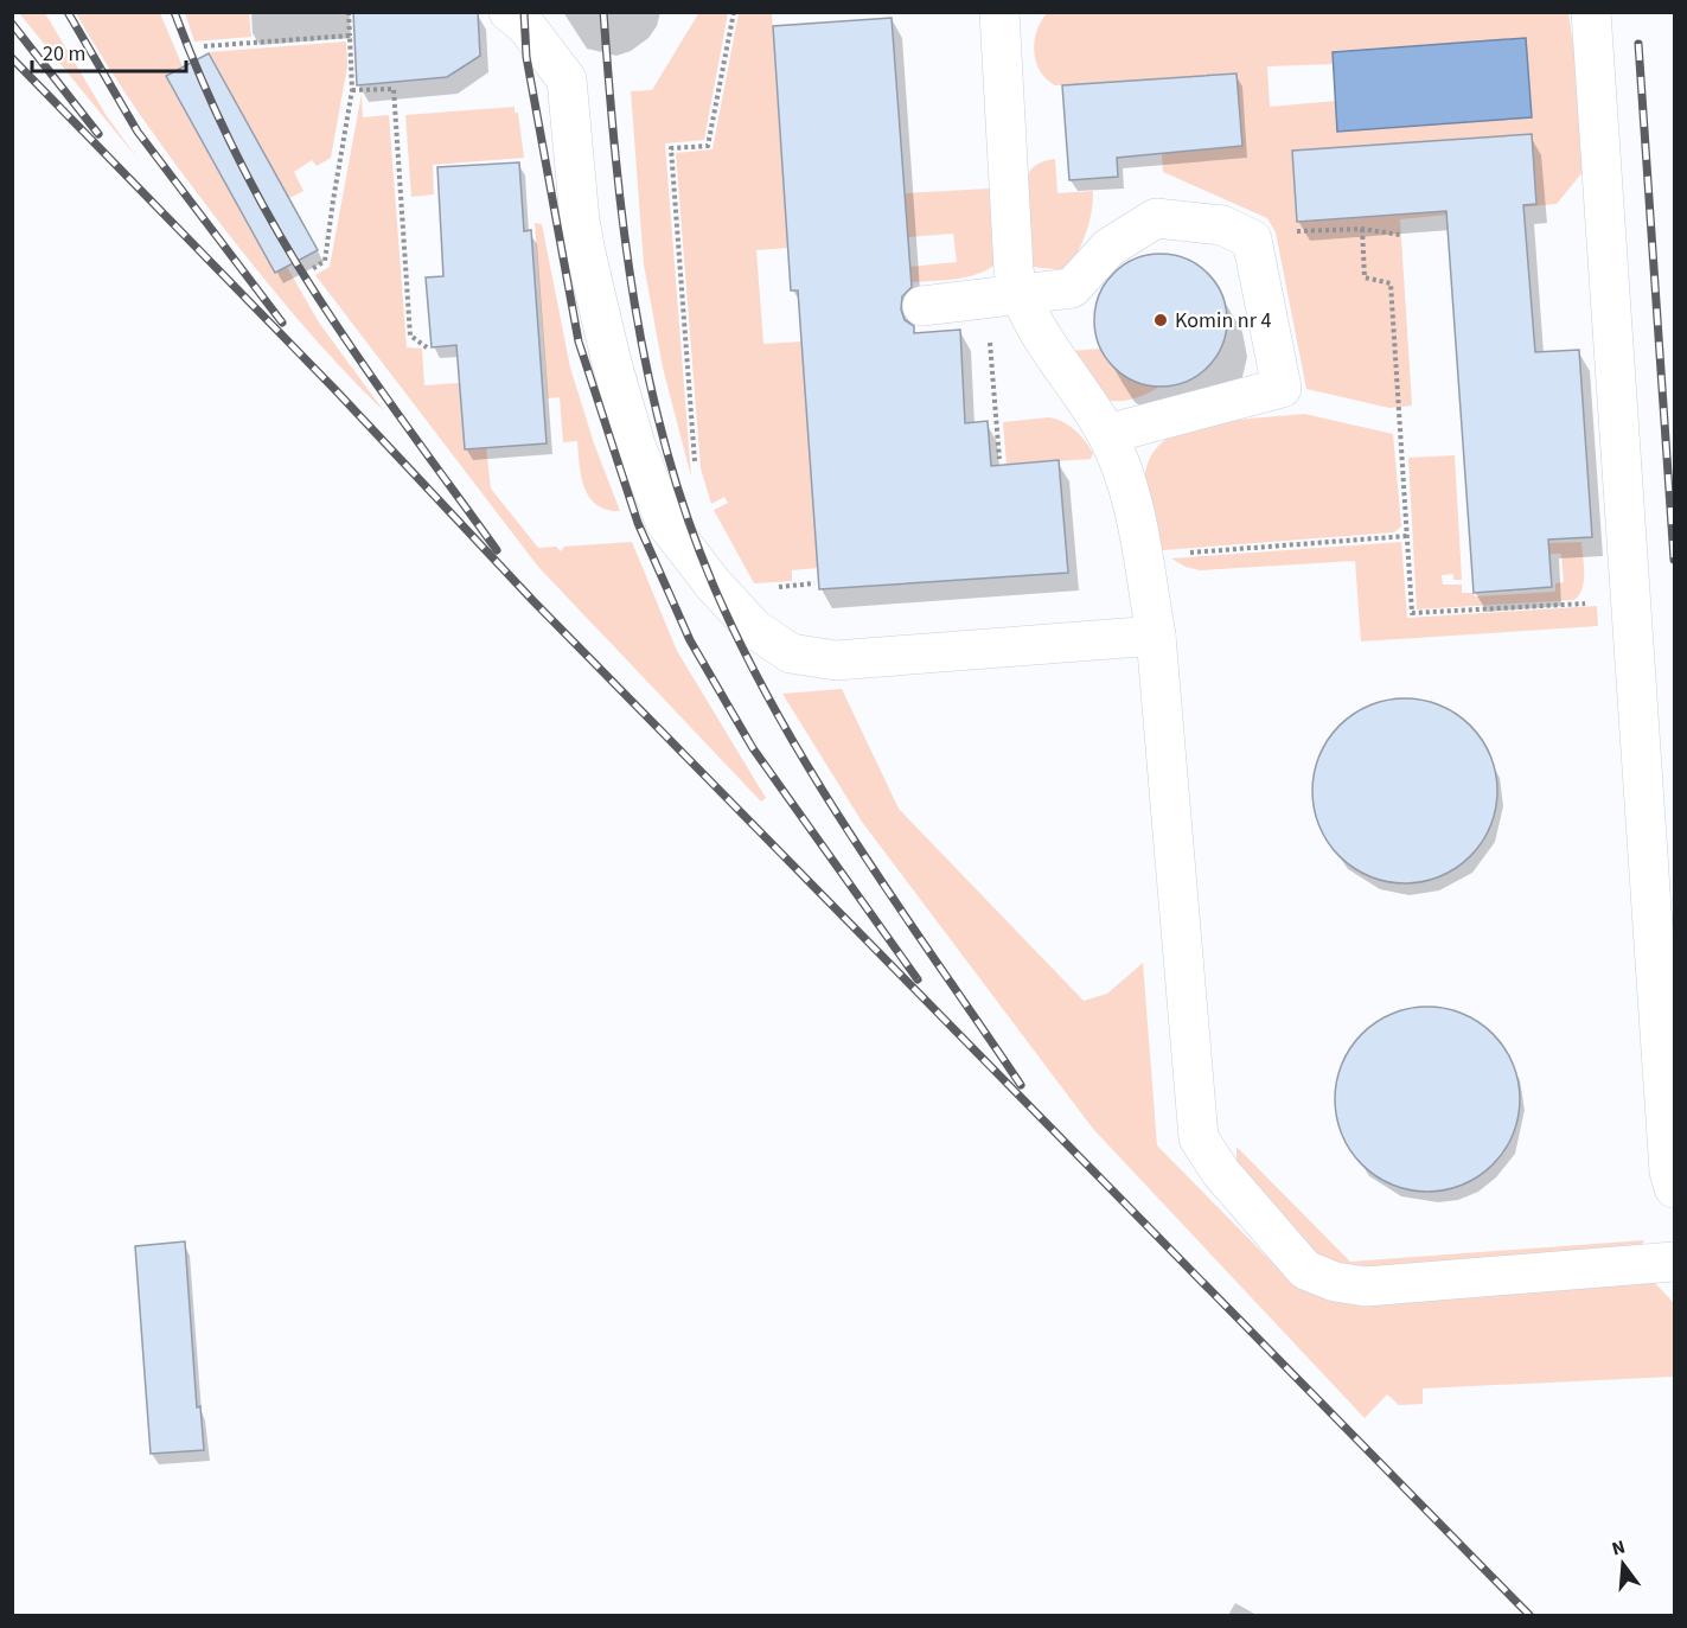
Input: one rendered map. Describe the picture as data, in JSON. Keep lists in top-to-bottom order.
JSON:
{
  "places": ["Komin nr 4"],
  "scale_bar": "20 m",
  "north": "top"
}
